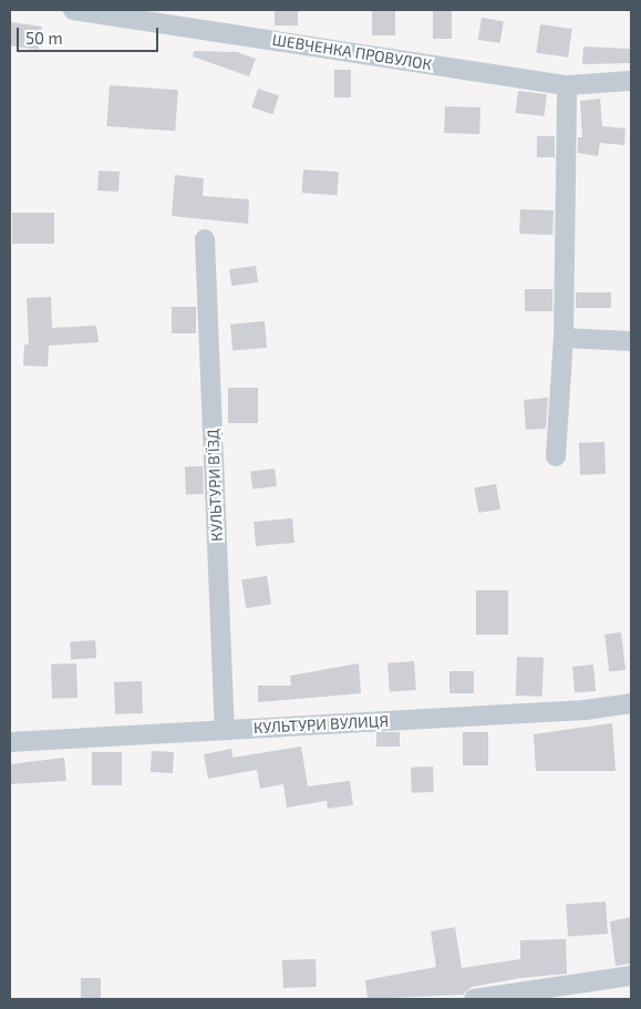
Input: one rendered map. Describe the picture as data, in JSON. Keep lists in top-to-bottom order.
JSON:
{
  "streets": {
    "street": ["ШЕВЧЕНКА ПРОВУЛОК", "КУЛЬТУРИ В’ЇЗД", "КУЛЬТУРИ ВУЛИЦЯ"]
  },
  "crossings": [
    ["КУЛЬТУРИ В’ЇЗД", "КУЛЬТУРИ ВУЛИЦЯ"]
  ],
  "scale_bar": "50 m"
}
